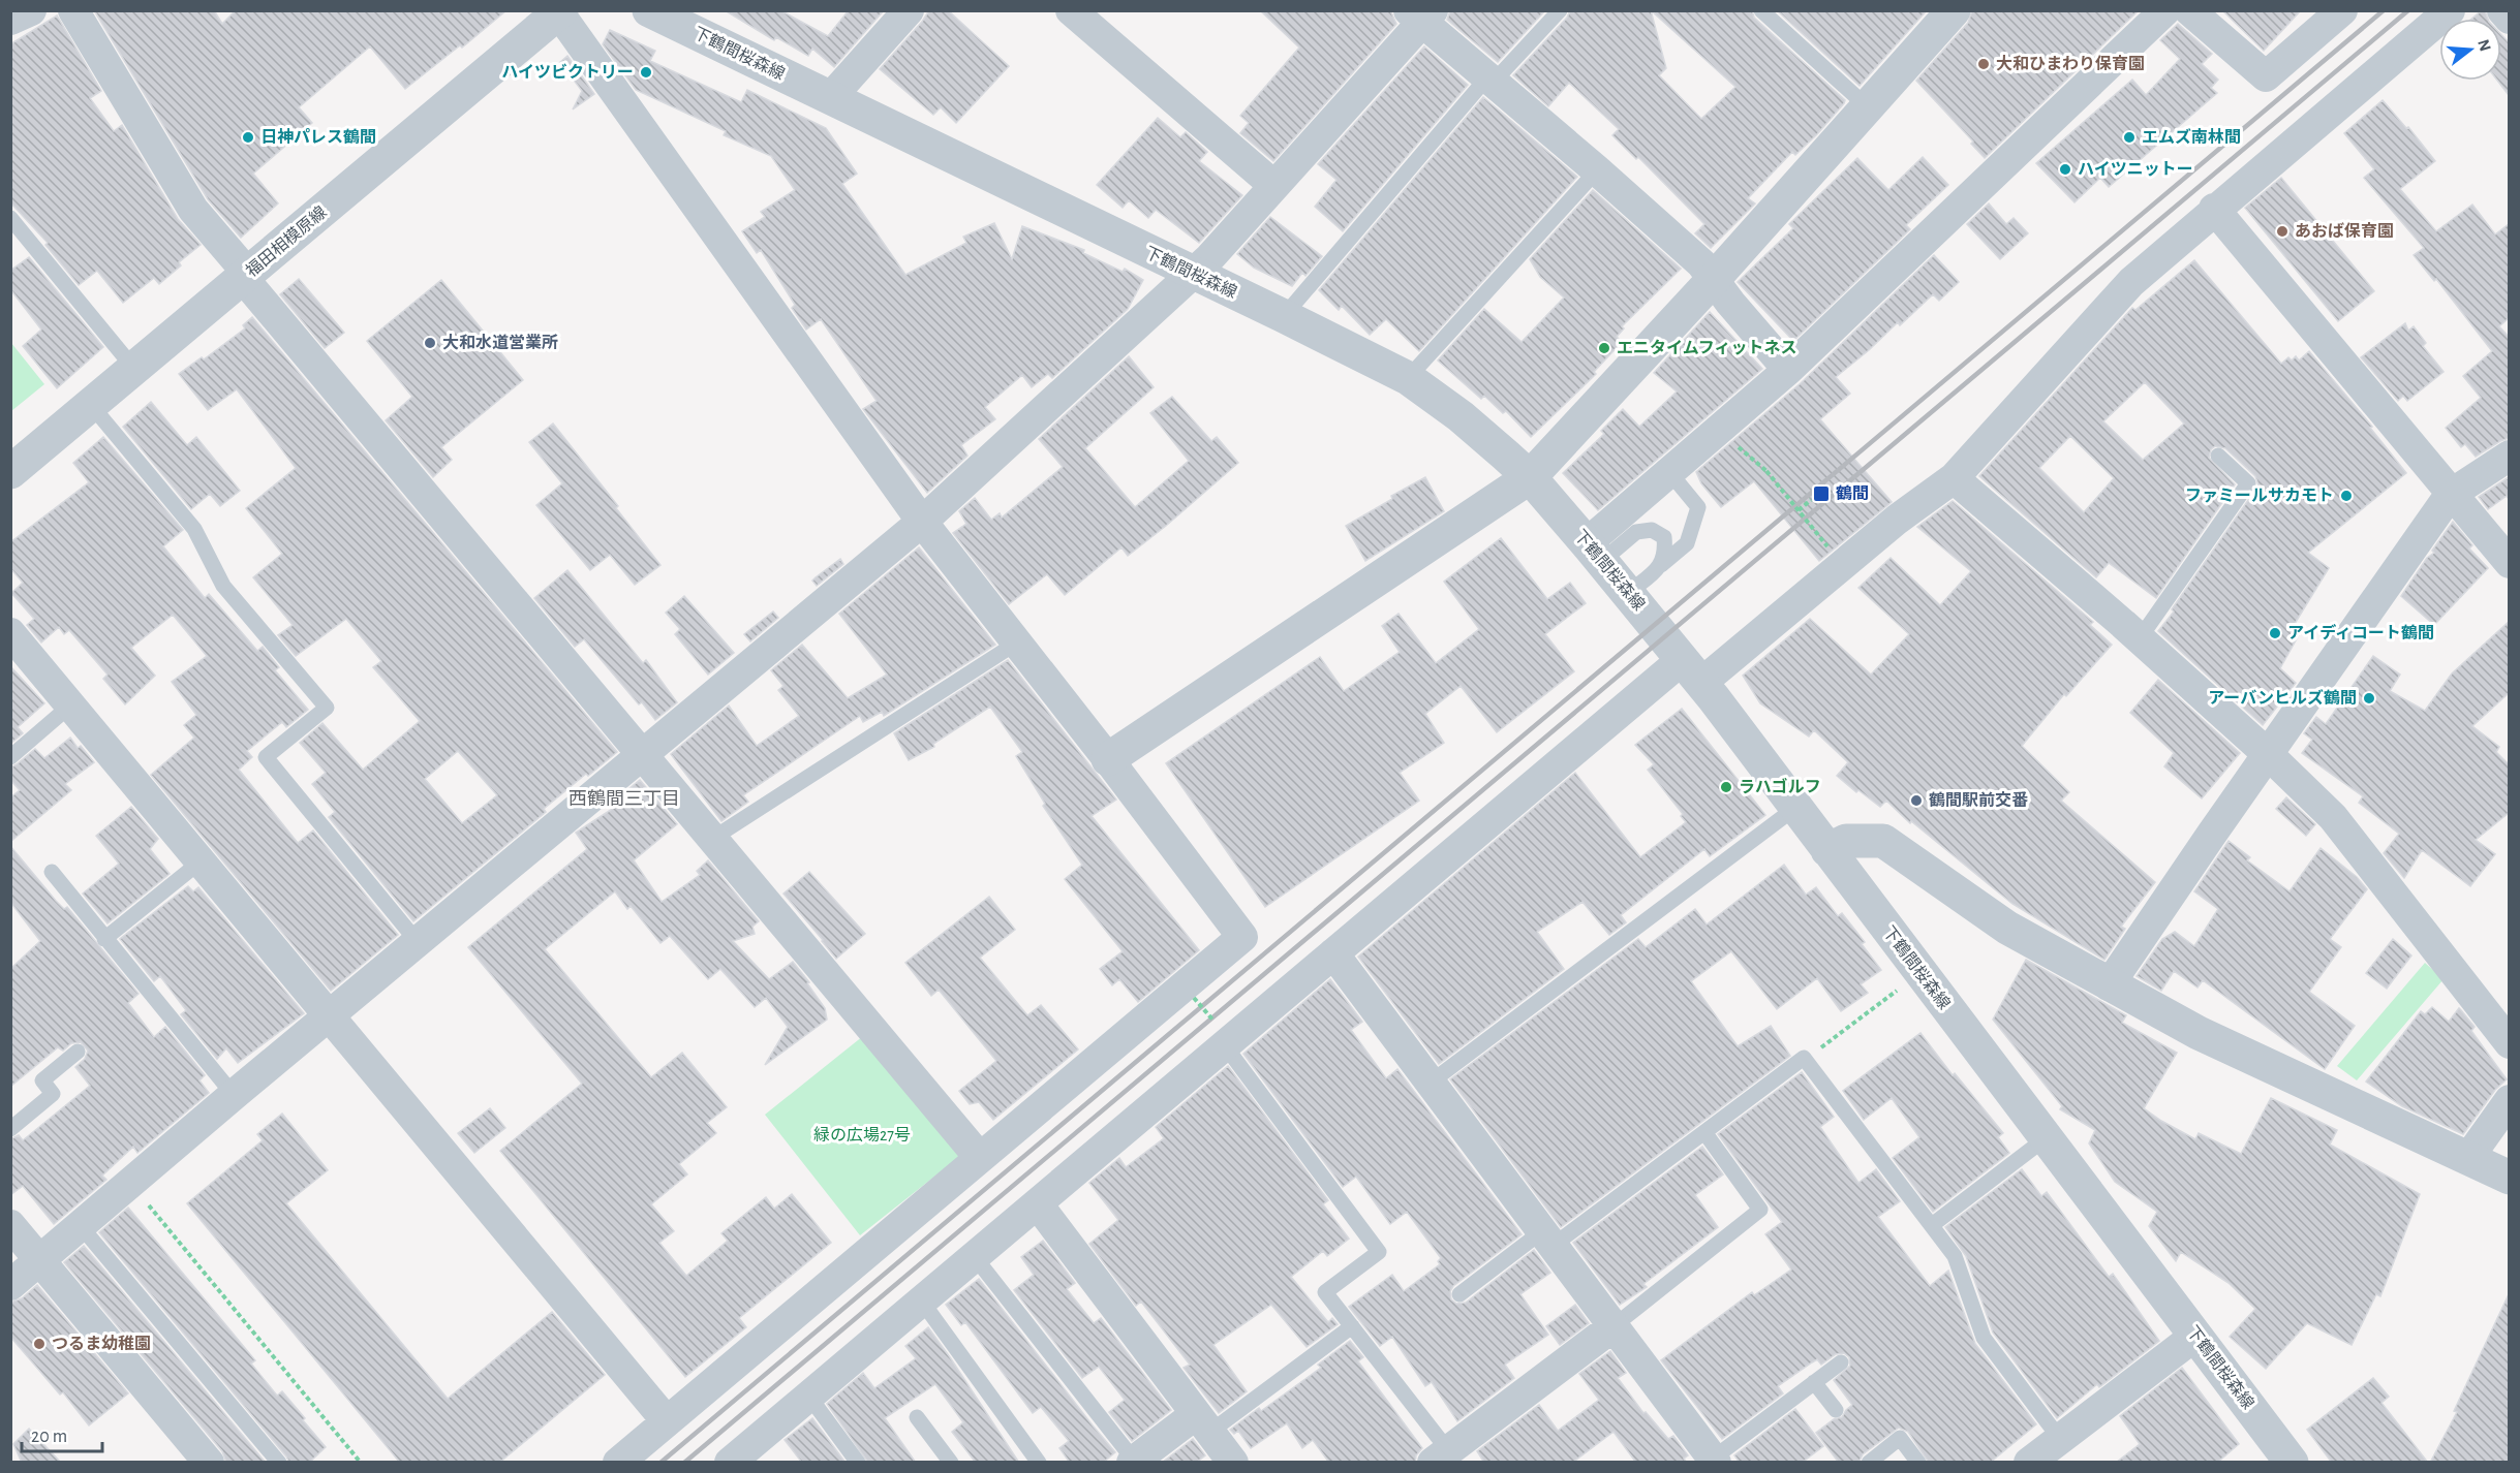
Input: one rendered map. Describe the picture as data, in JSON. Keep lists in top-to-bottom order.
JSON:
{
  "streets": {
    "street": ["下鶴間桜森線", "福田相模原線"]
  },
  "districts": ["西鶴間三丁目"],
  "parks": ["緑の広場27号"],
  "places": {
    "other": [
      "大和ひまわり保育園",
      "ハイツビクトリー",
      "日神パレス鶴間",
      "エムズ南林間",
      "ハイツニットー",
      "あおば保育園",
      "大和水道営業所",
      "エニタイムフィットネス",
      "ファミールサカモト",
      "アイディコート鶴間",
      "アーバンヒルズ鶴間",
      "ラハゴルフ",
      "鶴間駅前交番",
      "つるま幼稚園"
    ],
    "transit": ["鶴間"]
  },
  "scale_bar": "20 m",
  "north": "right"
}
